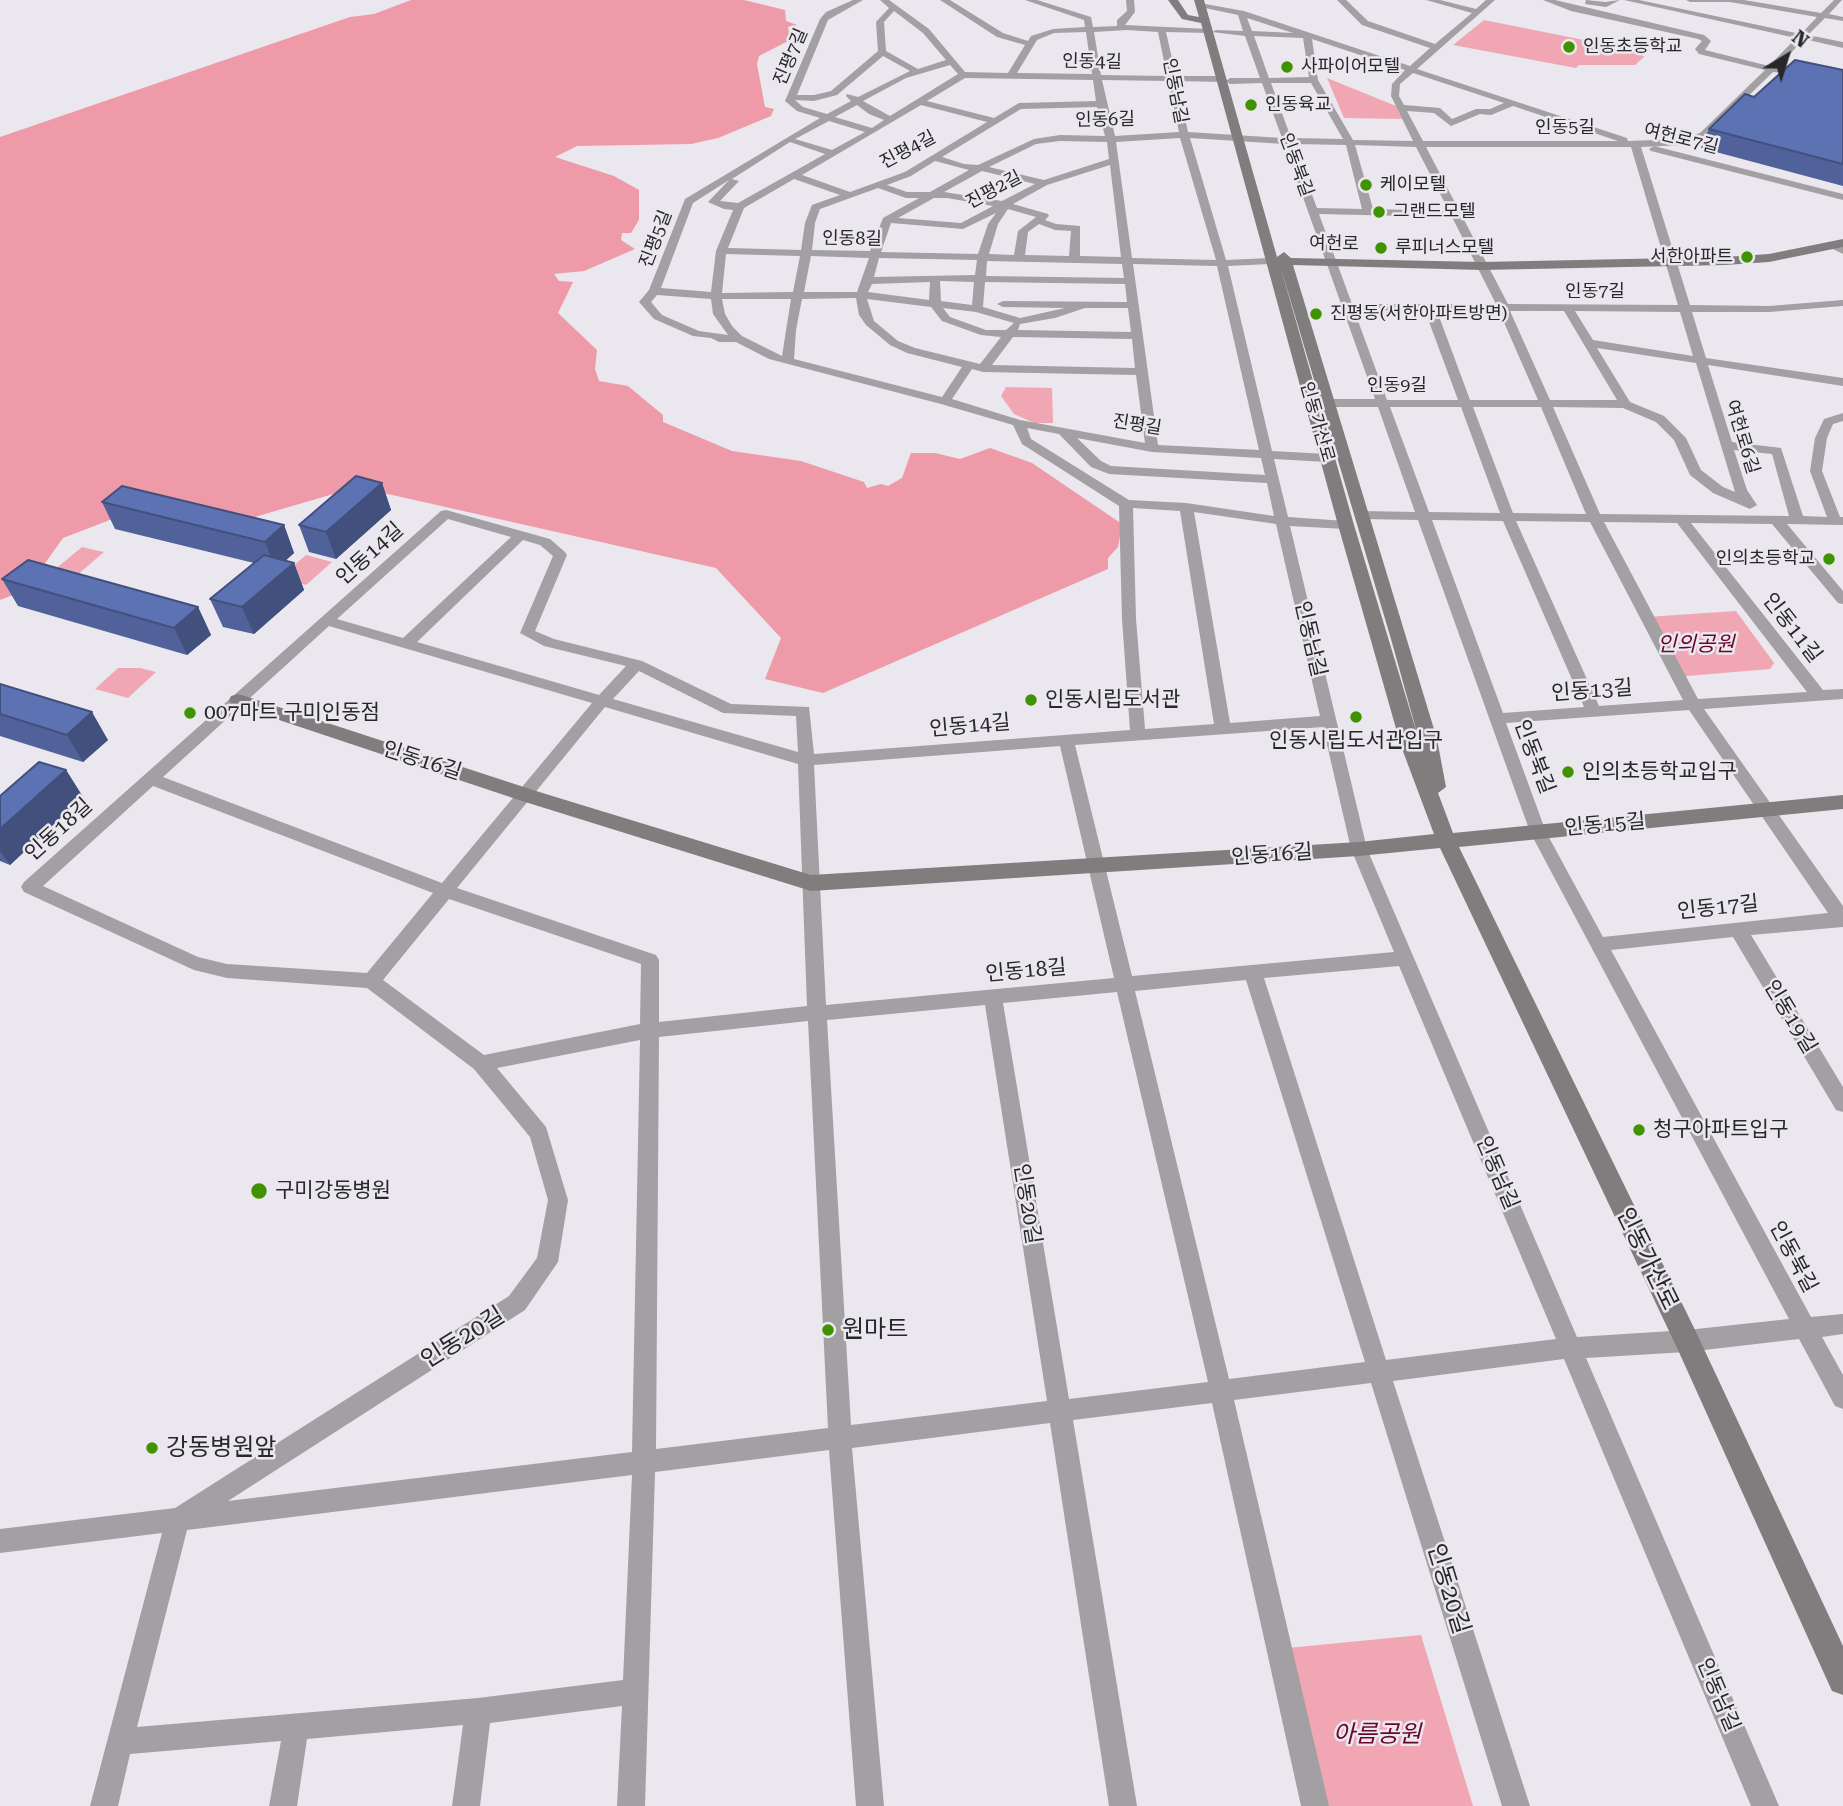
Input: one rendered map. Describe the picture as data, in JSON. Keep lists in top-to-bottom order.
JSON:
{
  "streets": {
    "main road": [
      "여헌로",
      "인동가산로",
      "인동16길",
      "인동15길"
    ],
    "street": [
      "진평7길",
      "인동4길",
      "인동남길",
      "인동6길",
      "인동5길",
      "여헌로7길",
      "진평4길",
      "인동북길",
      "진평2길",
      "진평5길",
      "인동8길",
      "인동7길",
      "인동9길",
      "진평길",
      "여헌로6길",
      "인동14길",
      "인동11길",
      "인동13길",
      "인동18길",
      "인동17길",
      "인동19길",
      "인동20길"
    ]
  },
  "crossings": [
    ["진평7길", "진평5길"],
    ["인동4길", "인동남길"],
    ["인동4길", "인동북길"],
    ["인동4길", "인동가산로"],
    ["인동남길", "인동6길"],
    ["인동남길", "인동8길"],
    ["인동남길", "진평길"],
    ["인동남길", "인동14길"],
    ["인동남길", "인동16길"],
    ["인동남길", "인동18길"],
    ["인동남길", "인동20길"],
    ["인동6길", "인동5길"],
    ["인동6길", "진평2길"],
    ["인동6길", "인동가산로"],
    ["인동5길", "여헌로7길"],
    ["인동5길", "인동북길"],
    ["인동5길", "인동가산로"],
    ["여헌로7길", "인동북길"],
    ["여헌로7길", "인동가산로"],
    ["진평4길", "인동8길"],
    ["진평4길", "진평길"],
    ["인동북길", "여헌로"],
    ["인동북길", "인동7길"],
    ["인동북길", "인동9길"],
    ["인동북길", "인동13길"],
    ["인동북길", "인동15길"],
    ["인동북길", "인동17길"],
    ["진평5길", "진평길"],
    ["인동8길", "여헌로"],
    ["인동8길", "인동가산로"],
    ["인동8길", "진평길"],
    ["여헌로", "인동가산로"],
    ["여헌로", "여헌로6길"],
    ["인동7길", "인동9길"],
    ["인동7길", "여헌로6길"],
    ["인동9길", "인동가산로"],
    ["인동9길", "여헌로6길"],
    ["인동가산로", "진평길"],
    ["인동가산로", "인동16길"],
    ["인동가산로", "인동15길"],
    ["인동가산로", "인동20길"],
    ["인동11길", "인동13길"],
    ["인동16길", "인동15길"],
    ["인동18길", "인동20길"],
    ["인동17길", "인동19길"]
  ],
  "parks": ["인의공원", "아름공원"],
  "places": [
    "인동초등학교",
    "사파이어모텔",
    "인동육교",
    "케이모텔",
    "그랜드모텔",
    "루피너스모텔",
    "서한아파트",
    "진평동(서한아파트방면)",
    "인의초등학교",
    "인동시립도서관",
    "007마트 구미인동점",
    "인동시립도서관입구",
    "인의초등학교입구",
    "청구아파트입구",
    "구미강동병원",
    "원마트",
    "강동병원앞"
  ],
  "north": "top right"
}
